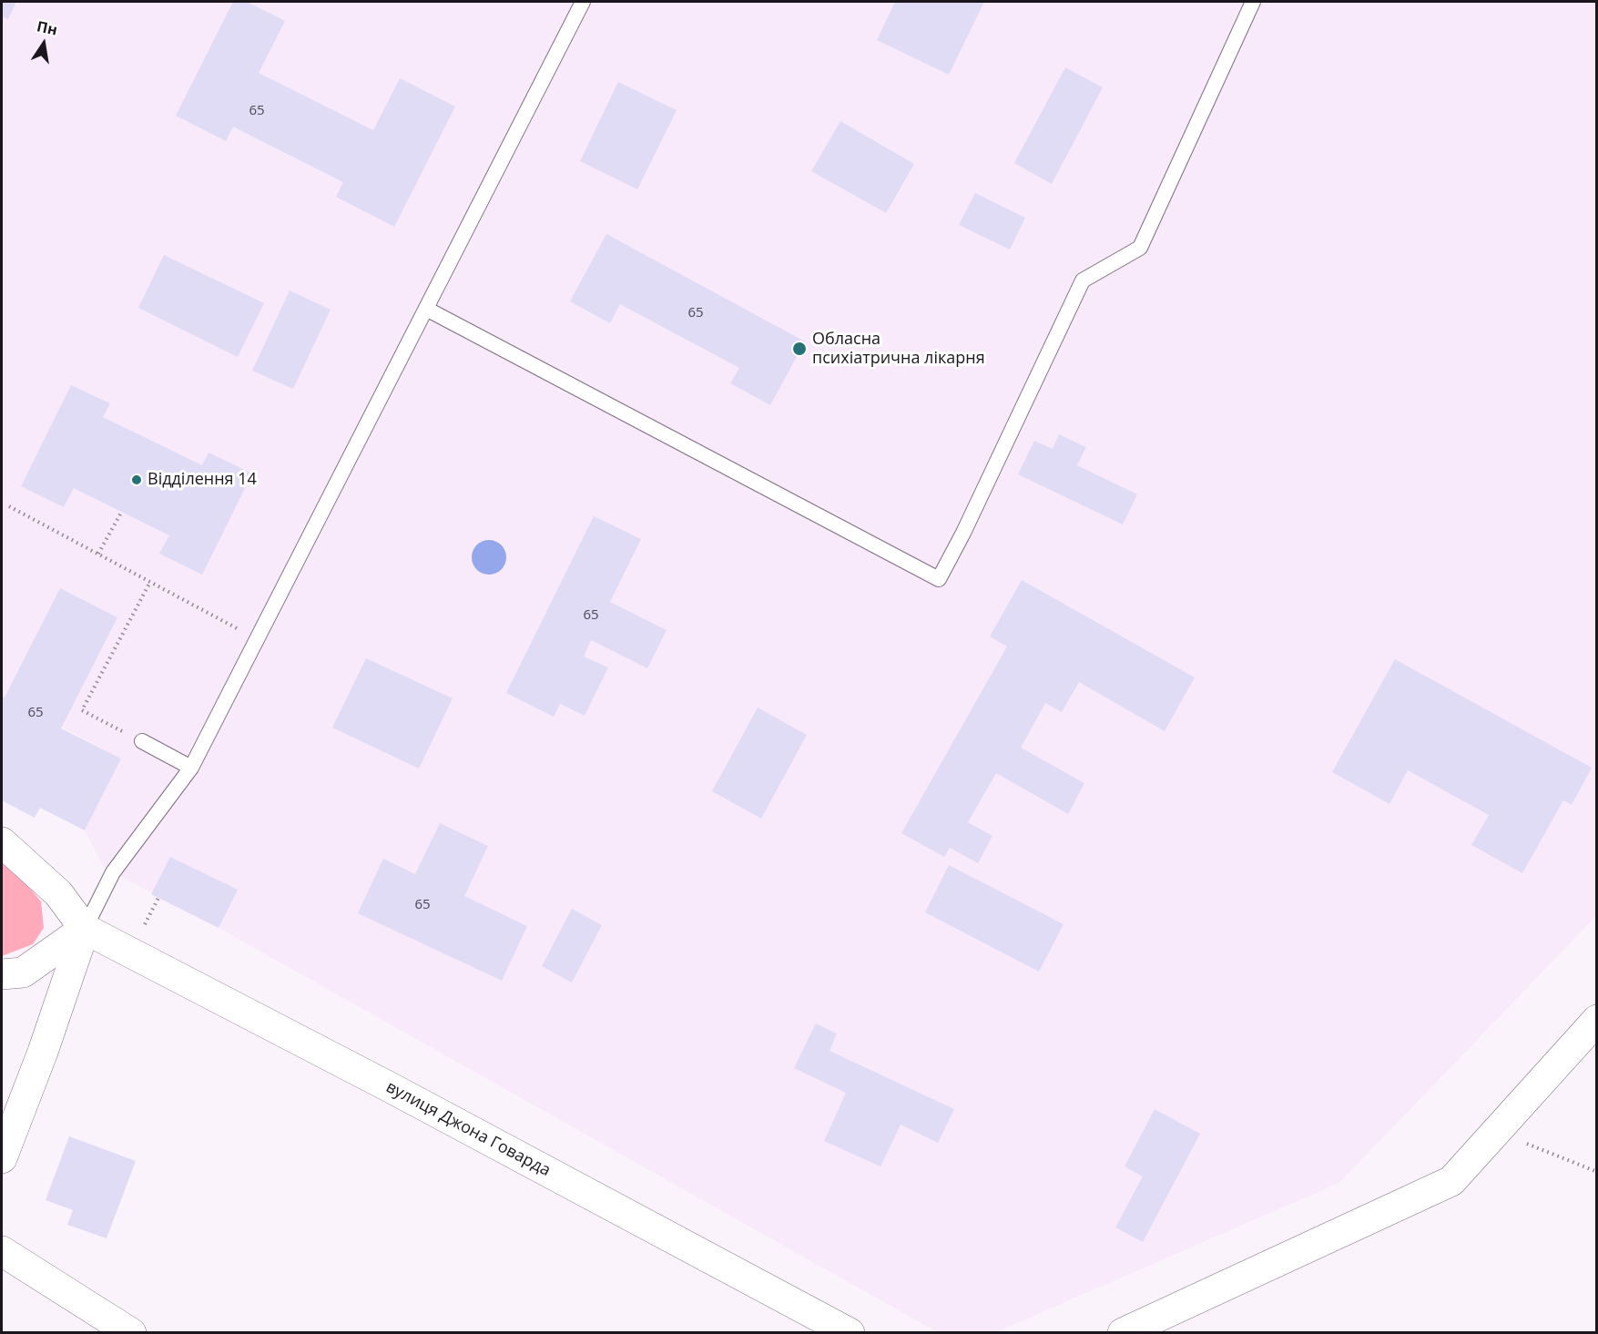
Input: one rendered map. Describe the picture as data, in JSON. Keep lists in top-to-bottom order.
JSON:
{
  "streets": {
    "street": ["вулиця Джона Говарда"]
  },
  "places": ["Обласна психіатрична лікарня", "Відділення 14"],
  "house_numbers": [
    "65",
    "65",
    "65",
    "65",
    "65"
  ],
  "north": "top"
}
